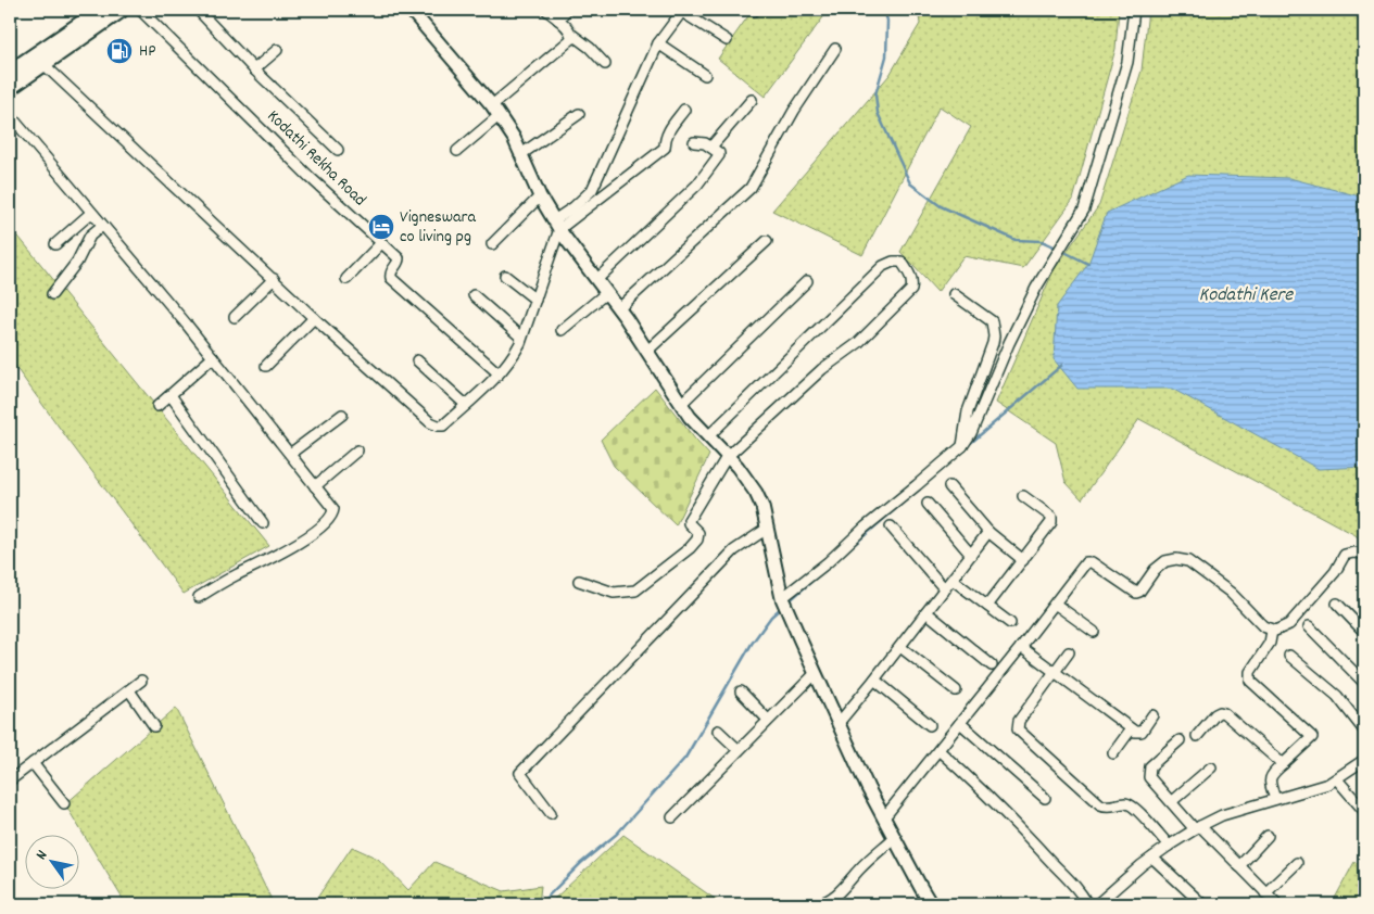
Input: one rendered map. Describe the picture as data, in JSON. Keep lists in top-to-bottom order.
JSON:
{
  "streets": {
    "street": ["Kodathi Rekha Road"]
  },
  "water": ["Kodathi Kere"],
  "places": {
    "fuel station": ["HP"],
    "hotel": ["Vigneswara co living pg"]
  },
  "north": "top left"
}
